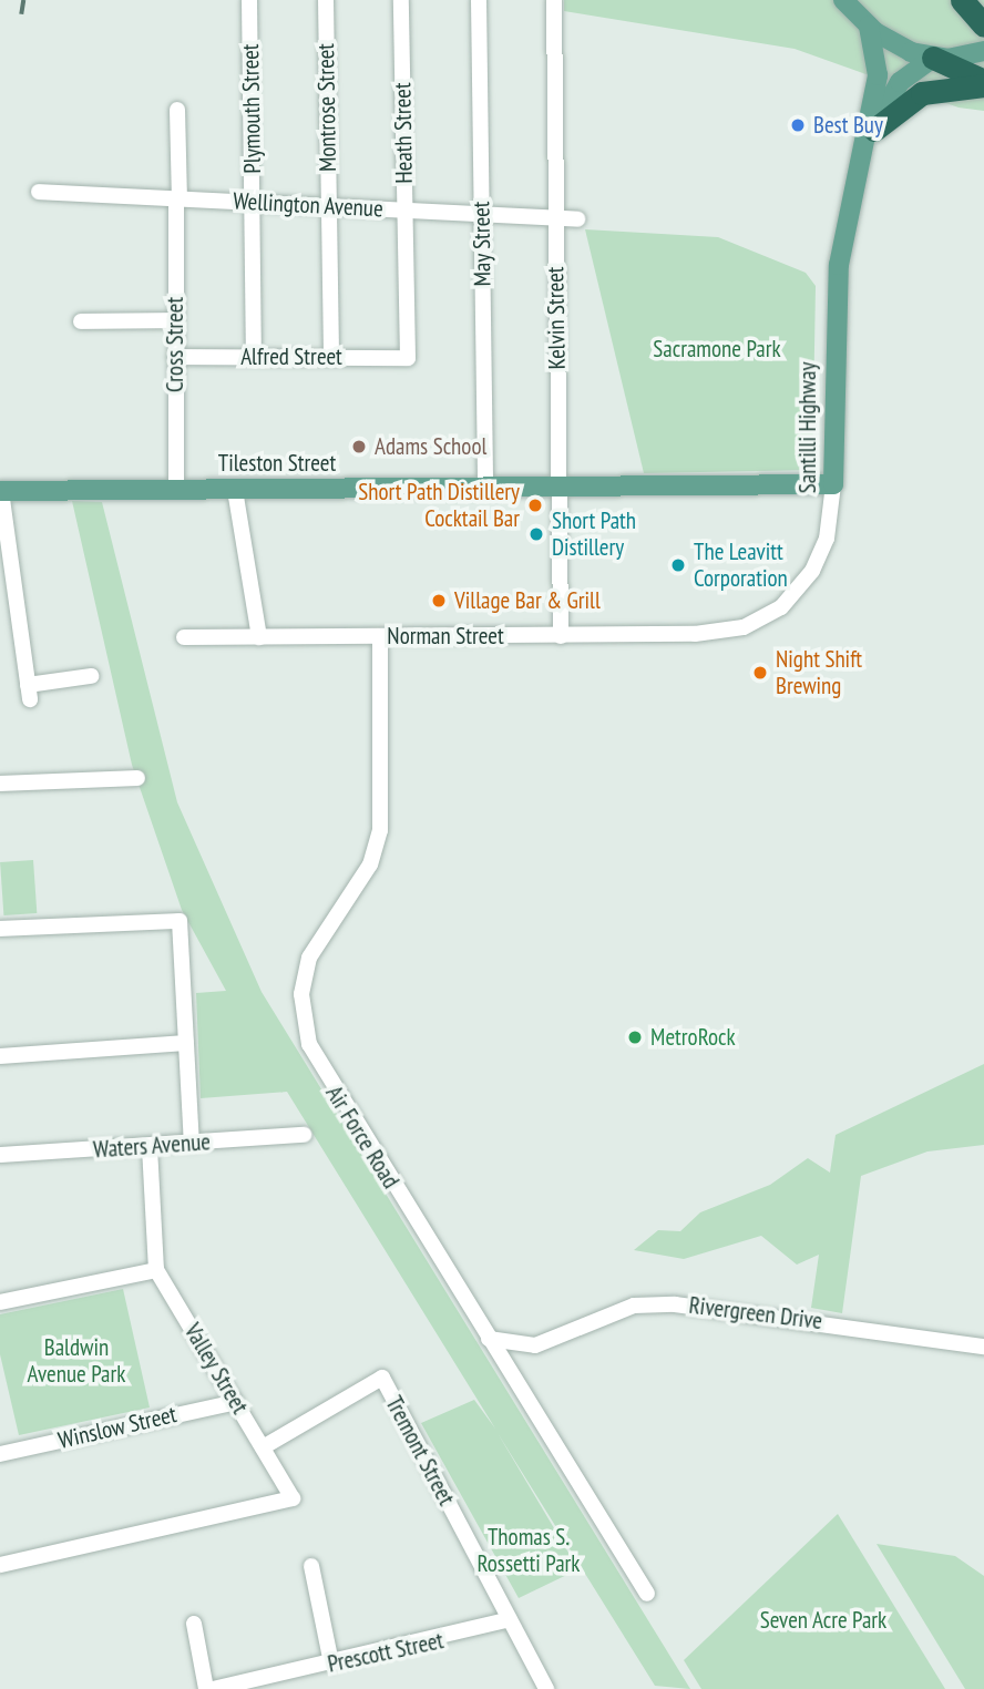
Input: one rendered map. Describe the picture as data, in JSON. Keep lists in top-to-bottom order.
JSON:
{
  "streets": {
    "main road": ["Santilli Highway", "Tileston Street"],
    "street": [
      "Montrose Street",
      "Plymouth Street",
      "Heath Street",
      "Wellington Avenue",
      "May Street",
      "Kelvin Street",
      "Cross Street",
      "Alfred Street",
      "Norman Street",
      "Air Force Road",
      "Waters Avenue",
      "Rivergreen Drive",
      "Valley Street",
      "Winslow Street",
      "Tremont Street",
      "Prescott Street"
    ]
  },
  "crossings": [
    ["Montrose Street", "Wellington Avenue"],
    ["Montrose Street", "Alfred Street"],
    ["Plymouth Street", "Wellington Avenue"],
    ["Plymouth Street", "Alfred Street"],
    ["Heath Street", "Wellington Avenue"],
    ["Heath Street", "Alfred Street"],
    ["Wellington Avenue", "May Street"],
    ["Wellington Avenue", "Kelvin Street"],
    ["Wellington Avenue", "Cross Street"],
    ["May Street", "Tileston Street"],
    ["Kelvin Street", "Tileston Street"],
    ["Kelvin Street", "Norman Street"],
    ["Cross Street", "Alfred Street"],
    ["Cross Street", "Tileston Street"],
    ["Santilli Highway", "Tileston Street"],
    ["Santilli Highway", "Norman Street"],
    ["Norman Street", "Air Force Road"],
    ["Air Force Road", "Rivergreen Drive"],
    ["Waters Avenue", "Valley Street"],
    ["Valley Street", "Winslow Street"],
    ["Valley Street", "Tremont Street"],
    ["Tremont Street", "Prescott Street"]
  ],
  "parks": [
    "Sacramone Park",
    "Baldwin Avenue Park",
    "Thomas S. Rossetti Park",
    "Seven Acre Park"
  ],
  "places": [
    "Best Buy",
    "Adams School",
    "Short Path Distillery Cocktail Bar",
    "Short Path Distillery",
    "The Leavitt Corporation",
    "Village Bar & Grill",
    "Night Shift Brewing",
    "MetroRock"
  ]
}
